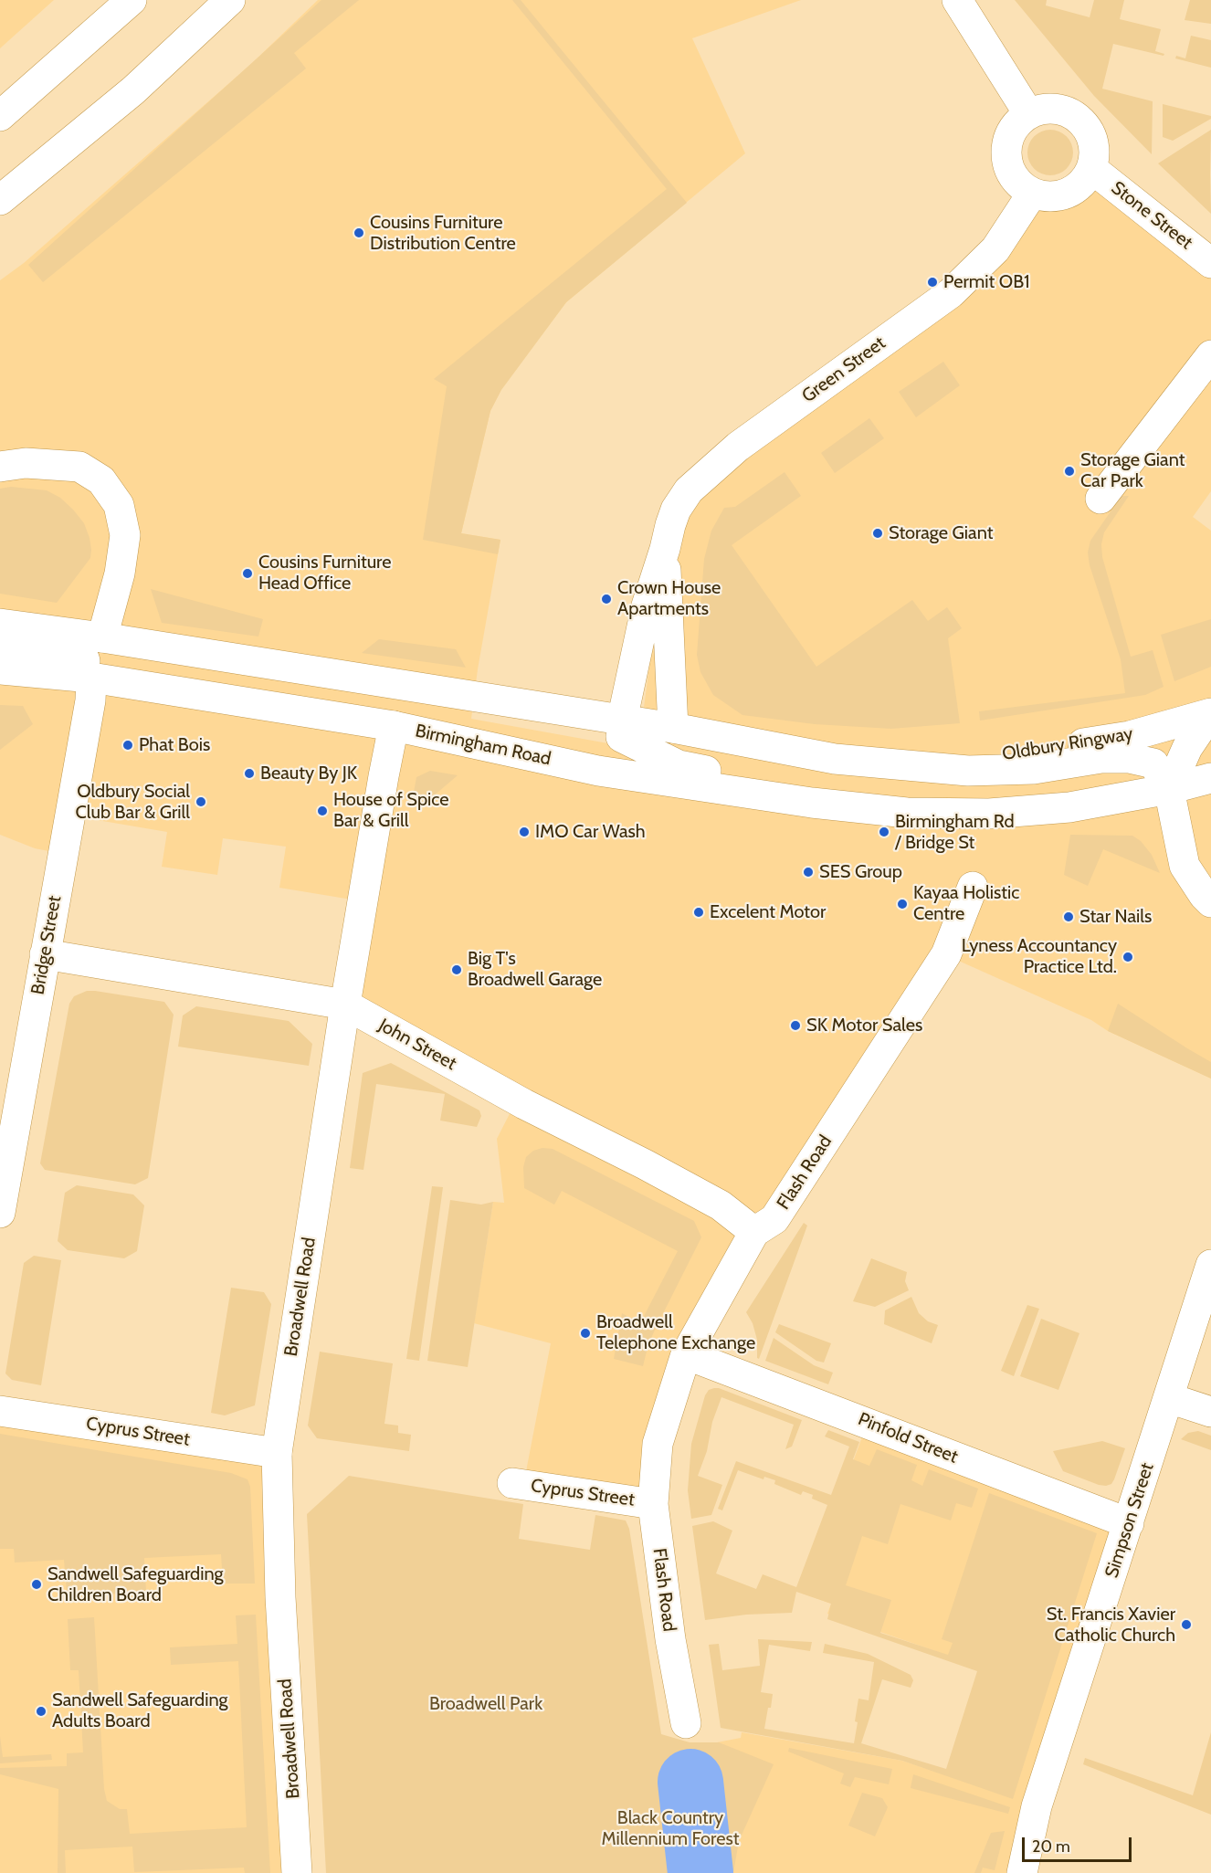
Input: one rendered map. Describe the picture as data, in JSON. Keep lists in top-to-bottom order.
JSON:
{
  "streets": {
    "main road": [
      "Stone Street",
      "Green Street",
      "Oldbury Ringway",
      "Birmingham Road",
      "Bridge Street",
      "John Street",
      "Flash Road",
      "Broadwell Road",
      "Cyprus Street",
      "Pinfold Street",
      "Simpson Street"
    ]
  },
  "crossings": [
    ["Stone Street", "Green Street"],
    ["Birmingham Road", "Bridge Street"],
    ["Birmingham Road", "Broadwell Road"],
    ["Bridge Street", "John Street"],
    ["John Street", "Flash Road"],
    ["John Street", "Broadwell Road"],
    ["Flash Road", "Cyprus Street"],
    ["Flash Road", "Pinfold Street"],
    ["Broadwell Road", "Cyprus Street"],
    ["Pinfold Street", "Simpson Street"]
  ],
  "parks": ["Broadwell Park", "Black Country Millennium Forest"],
  "places": [
    "Cousins Furniture Distribution Centre",
    "Permit OB1",
    "Storage Giant Car Park",
    "Storage Giant",
    "Cousins Furniture Head Office",
    "Crown House Apartments",
    "Phat Bois",
    "Beauty By JK",
    "Oldbury Social Club Bar & Grill",
    "House of Spice Bar & Grill",
    "IMO Car Wash",
    "Birmingham Rd / Bridge St",
    "SES Group",
    "Kayaa Holistic Centre",
    "Excelent Motor",
    "Star Nails",
    "Lyness Accountancy Practice Ltd.",
    "Big T's Broadwell Garage",
    "SK Motor Sales",
    "Broadwell Telephone Exchange",
    "Sandwell Safeguarding Children Board",
    "St. Francis Xavier Catholic Church",
    "Sandwell Safeguarding Adults Board"
  ],
  "scale_bar": "20 m"
}
